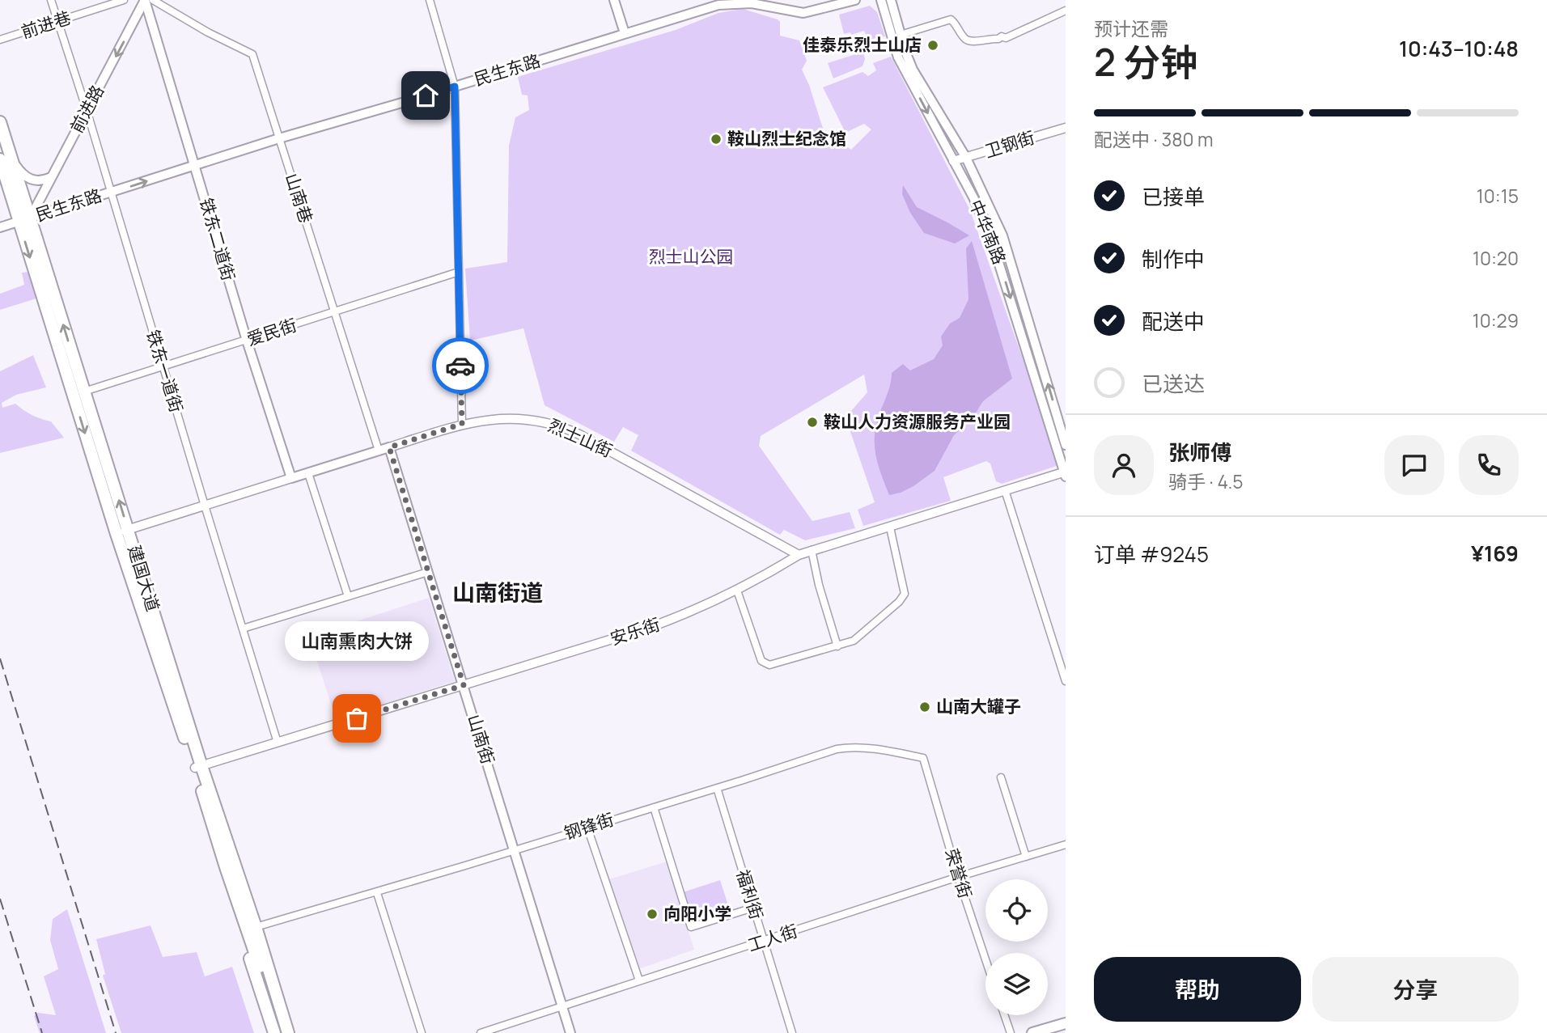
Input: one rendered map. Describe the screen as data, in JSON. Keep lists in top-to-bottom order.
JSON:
{
  "streets": {
    "highway": ["建国大道"],
    "main road": [
      "民生东路",
      "前进路",
      "中华南路",
      "铁东二道街",
      "烈士山街",
      "山南街"
    ],
    "street": [
      "前进巷",
      "卫钢街",
      "山南巷",
      "爱民街",
      "铁东一道街",
      "安乐街",
      "钢锋街",
      "荣誉街",
      "福利街",
      "工人街"
    ]
  },
  "crossings": [
    ["前进巷", "铁东一道街"],
    ["民生东路", "前进路"],
    ["民生东路", "山南巷"],
    ["民生东路", "铁东二道街"],
    ["民生东路", "铁东一道街"],
    ["民生东路", "建国大道"],
    ["前进路", "铁东二道街"],
    ["前进路", "铁东一道街"],
    ["前进路", "建国大道"],
    ["卫钢街", "中华南路"],
    ["山南巷", "爱民街"],
    ["山南巷", "烈士山街"],
    ["中华南路", "安乐街"],
    ["铁东二道街", "爱民街"],
    ["铁东二道街", "烈士山街"],
    ["爱民街", "铁东一道街"],
    ["爱民街", "建国大道"],
    ["铁东一道街", "烈士山街"],
    ["铁东一道街", "安乐街"],
    ["烈士山街", "建国大道"],
    ["烈士山街", "安乐街"],
    ["烈士山街", "山南街"],
    ["建国大道", "安乐街"],
    ["建国大道", "钢锋街"],
    ["安乐街", "山南街"],
    ["山南街", "钢锋街"],
    ["山南街", "工人街"],
    ["钢锋街", "荣誉街"],
    ["钢锋街", "福利街"],
    ["荣誉街", "工人街"],
    ["福利街", "工人街"]
  ],
  "one_way": ["前进路"],
  "districts": ["山南街道"],
  "parks": ["烈士山公园"],
  "places": [
    "佳泰乐烈士山店",
    "鞍山烈士纪念馆",
    "鞍山人力资源服务产业园",
    "山南大罐子",
    "山南熏肉大饼",
    "向阳小学"
  ],
  "page": {
    "heading": ["2 分钟", "预计还需", "10:43–10:48"],
    "panel": [
      "张师傅",
      "骑手 · 4.5",
      "订单 #9245",
      "¥169"
    ],
    "bar": "配送中 · 380 m",
    "list": [
      ["已接单", "10:15"],
      ["制作中", "10:20"],
      ["配送中", "10:29"],
      "已送达"
    ],
    "bubble": "山南熏肉大饼",
    "buttons": ["帮助", "分享"]
  }
}
